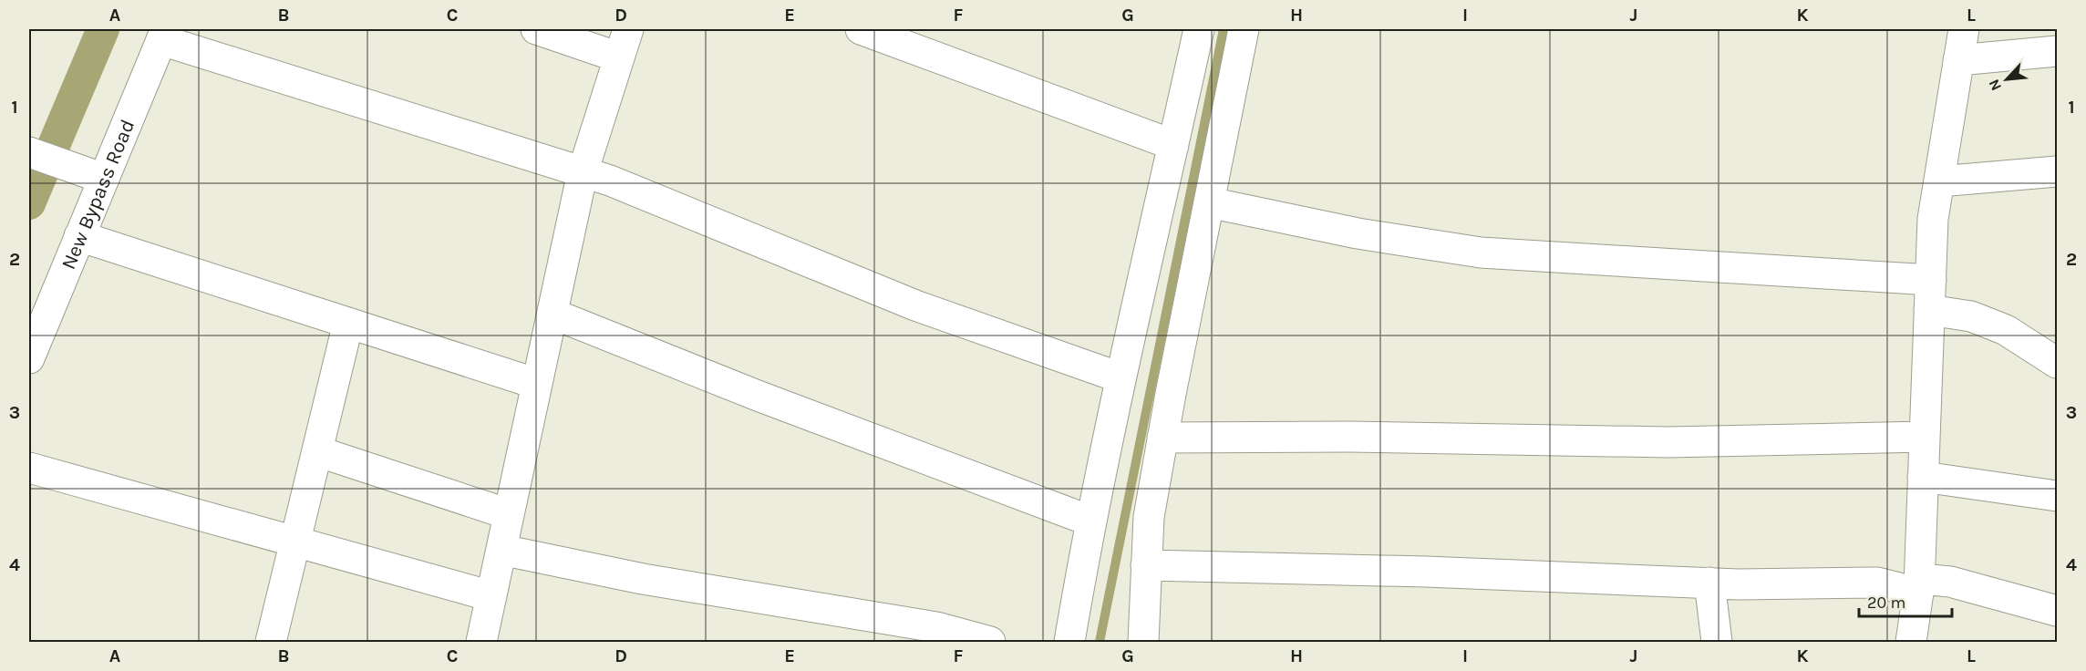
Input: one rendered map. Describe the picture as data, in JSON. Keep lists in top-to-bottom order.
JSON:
{
  "streets": {
    "street": ["New Bypass Road"]
  },
  "scale_bar": "20 m",
  "north": "bottom left",
  "grid": {
    "columns": [
      "A",
      "B",
      "C",
      "D",
      "E",
      "F",
      "G",
      "H",
      "I",
      "J",
      "K",
      "L"
    ],
    "rows": [
      "1",
      "2",
      "3",
      "4"
    ]
  }
}
